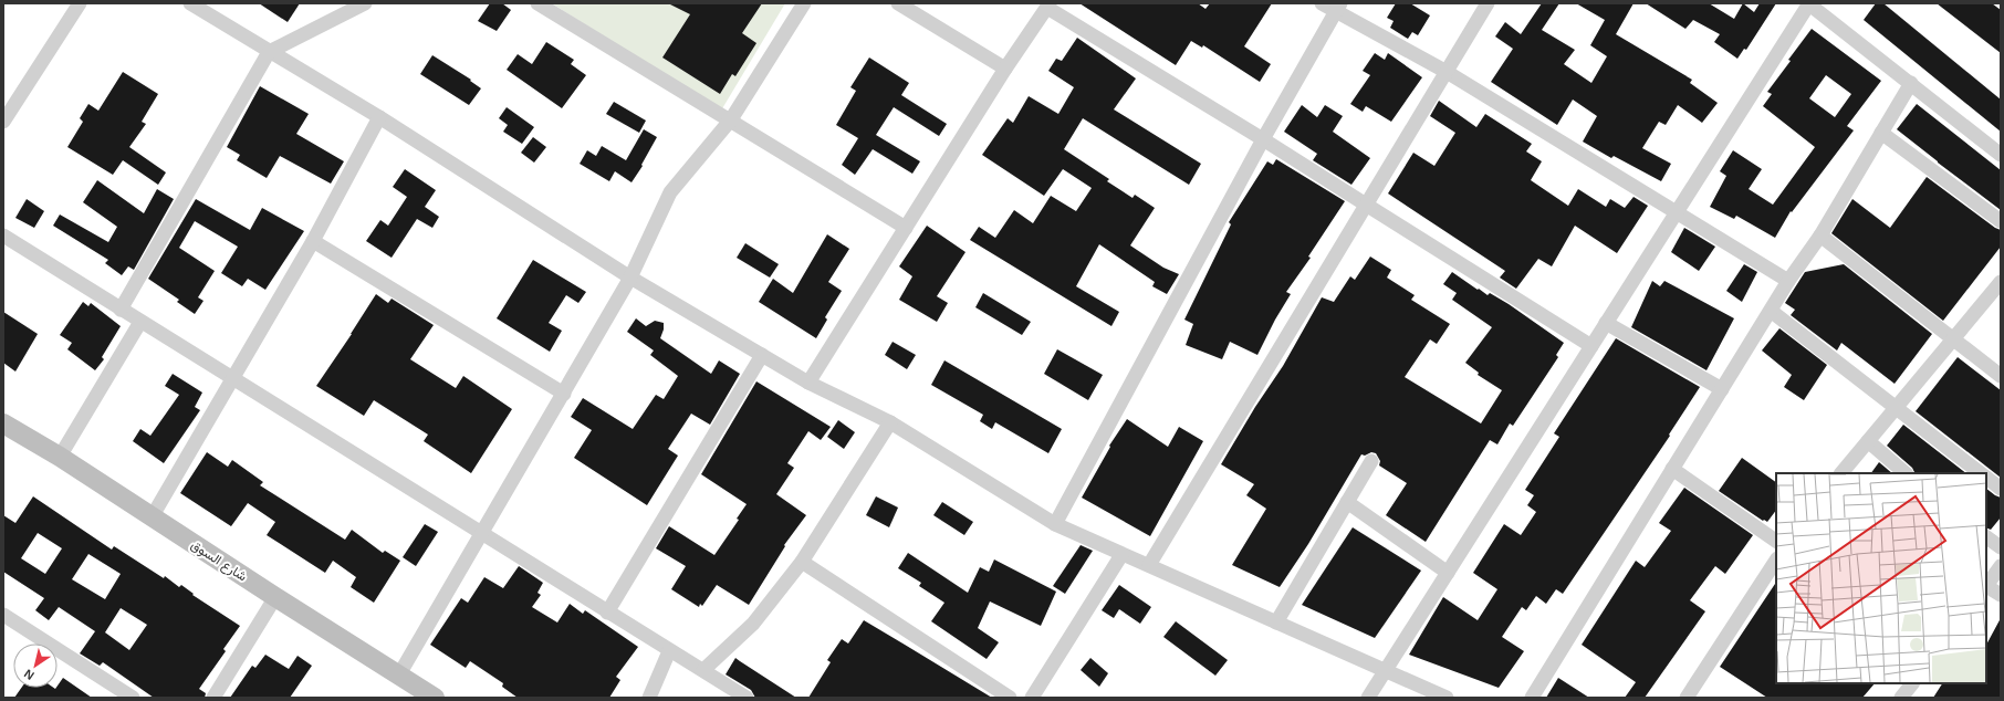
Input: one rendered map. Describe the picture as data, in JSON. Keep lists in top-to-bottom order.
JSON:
{
  "streets": {
    "street": ["شارع السوق"]
  },
  "north": "bottom left"
}
